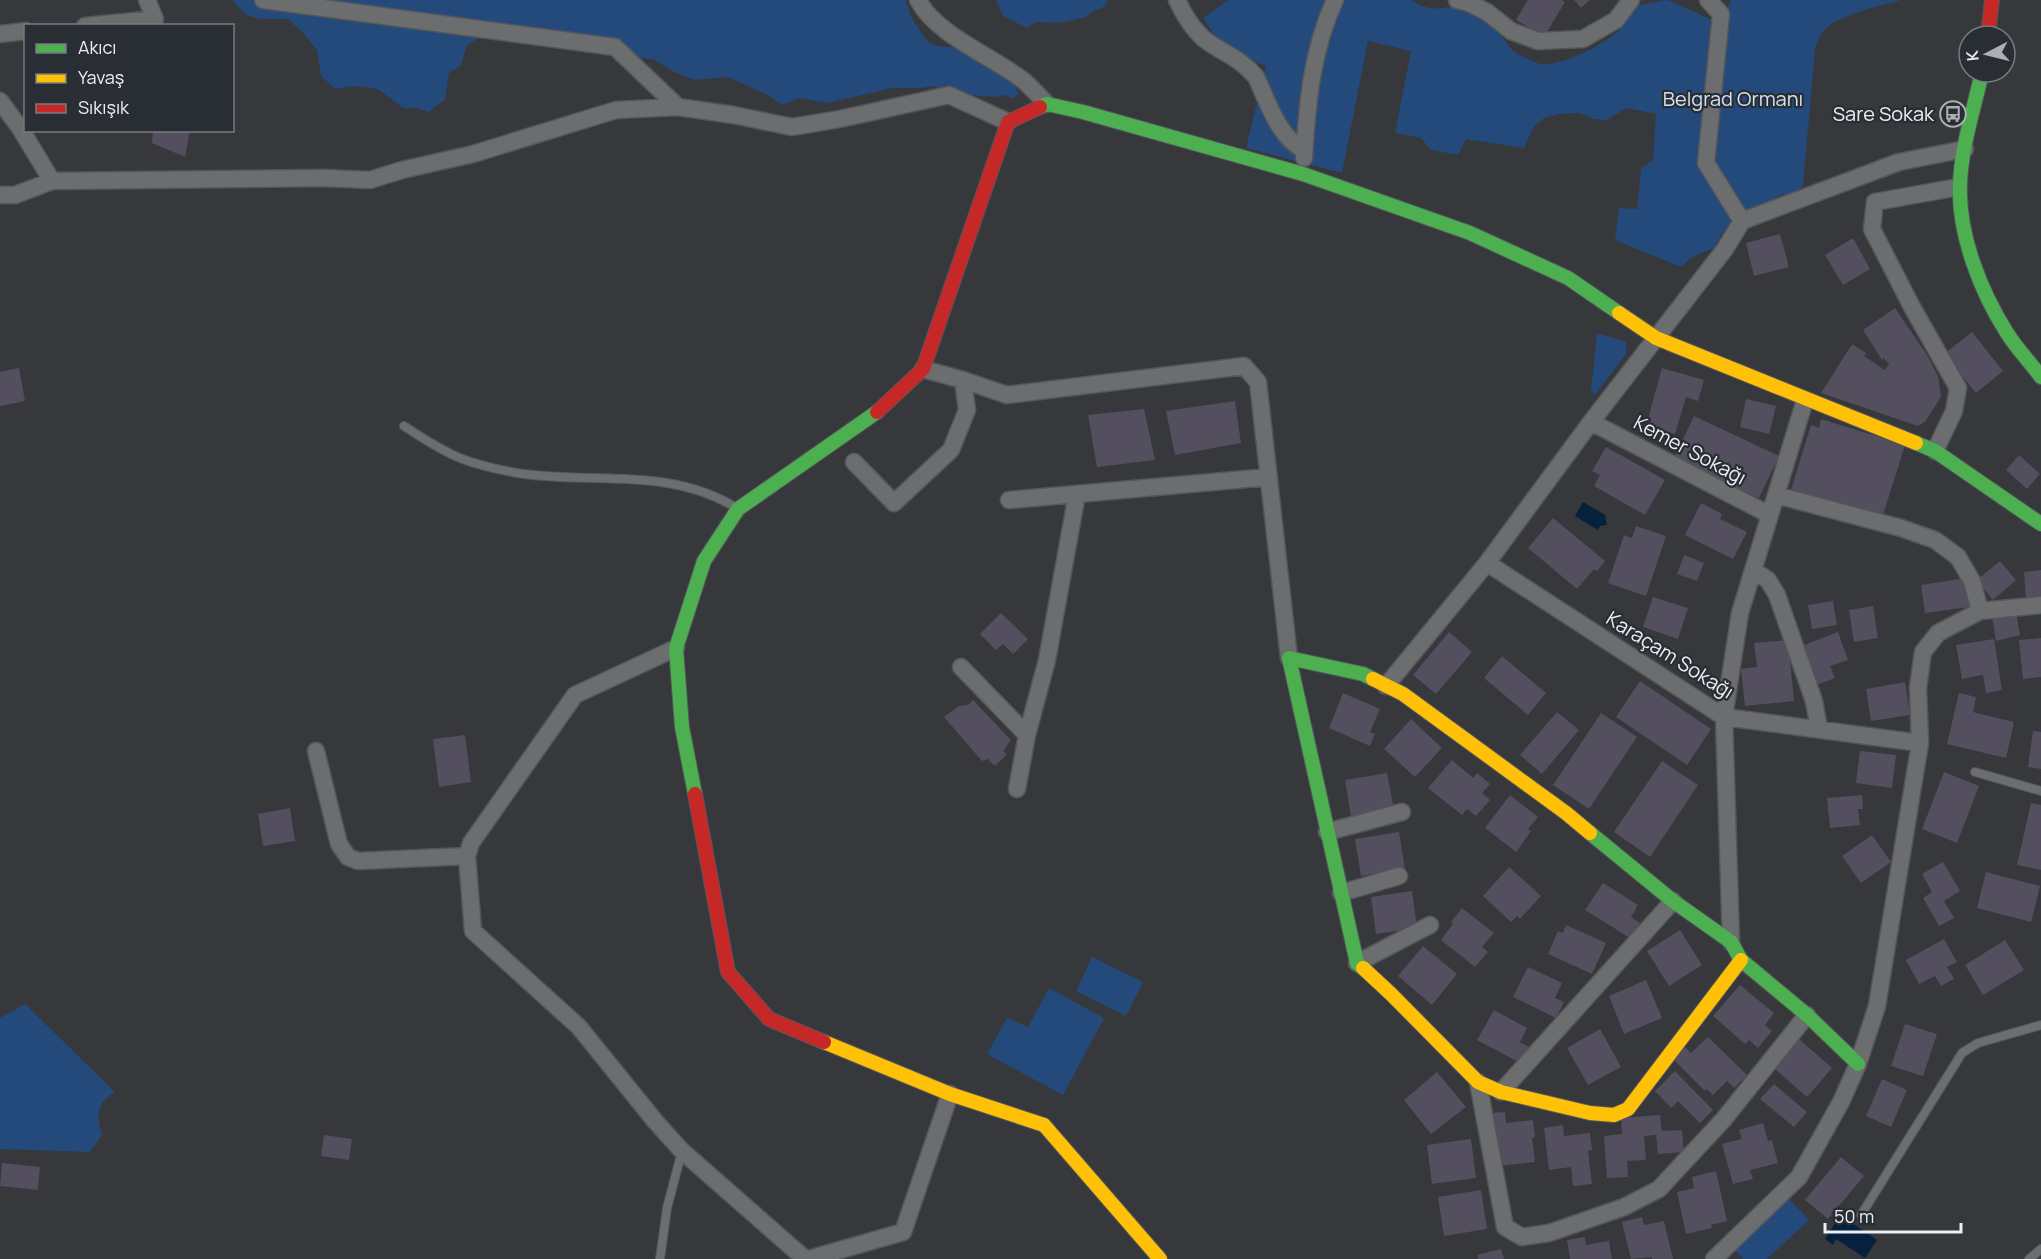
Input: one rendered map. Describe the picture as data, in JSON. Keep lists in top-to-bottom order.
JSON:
{
  "streets": {
    "street": ["Kemer Sokağı", "Karaçam Sokağı"]
  },
  "parks": ["Belgrad Ormanı"],
  "places": {
    "bus stop": ["Sare Sokak"]
  },
  "legend": ["Akıcı", "Yavaş", "Sıkışık"],
  "scale_bar": "50 m",
  "north": "left"
}
